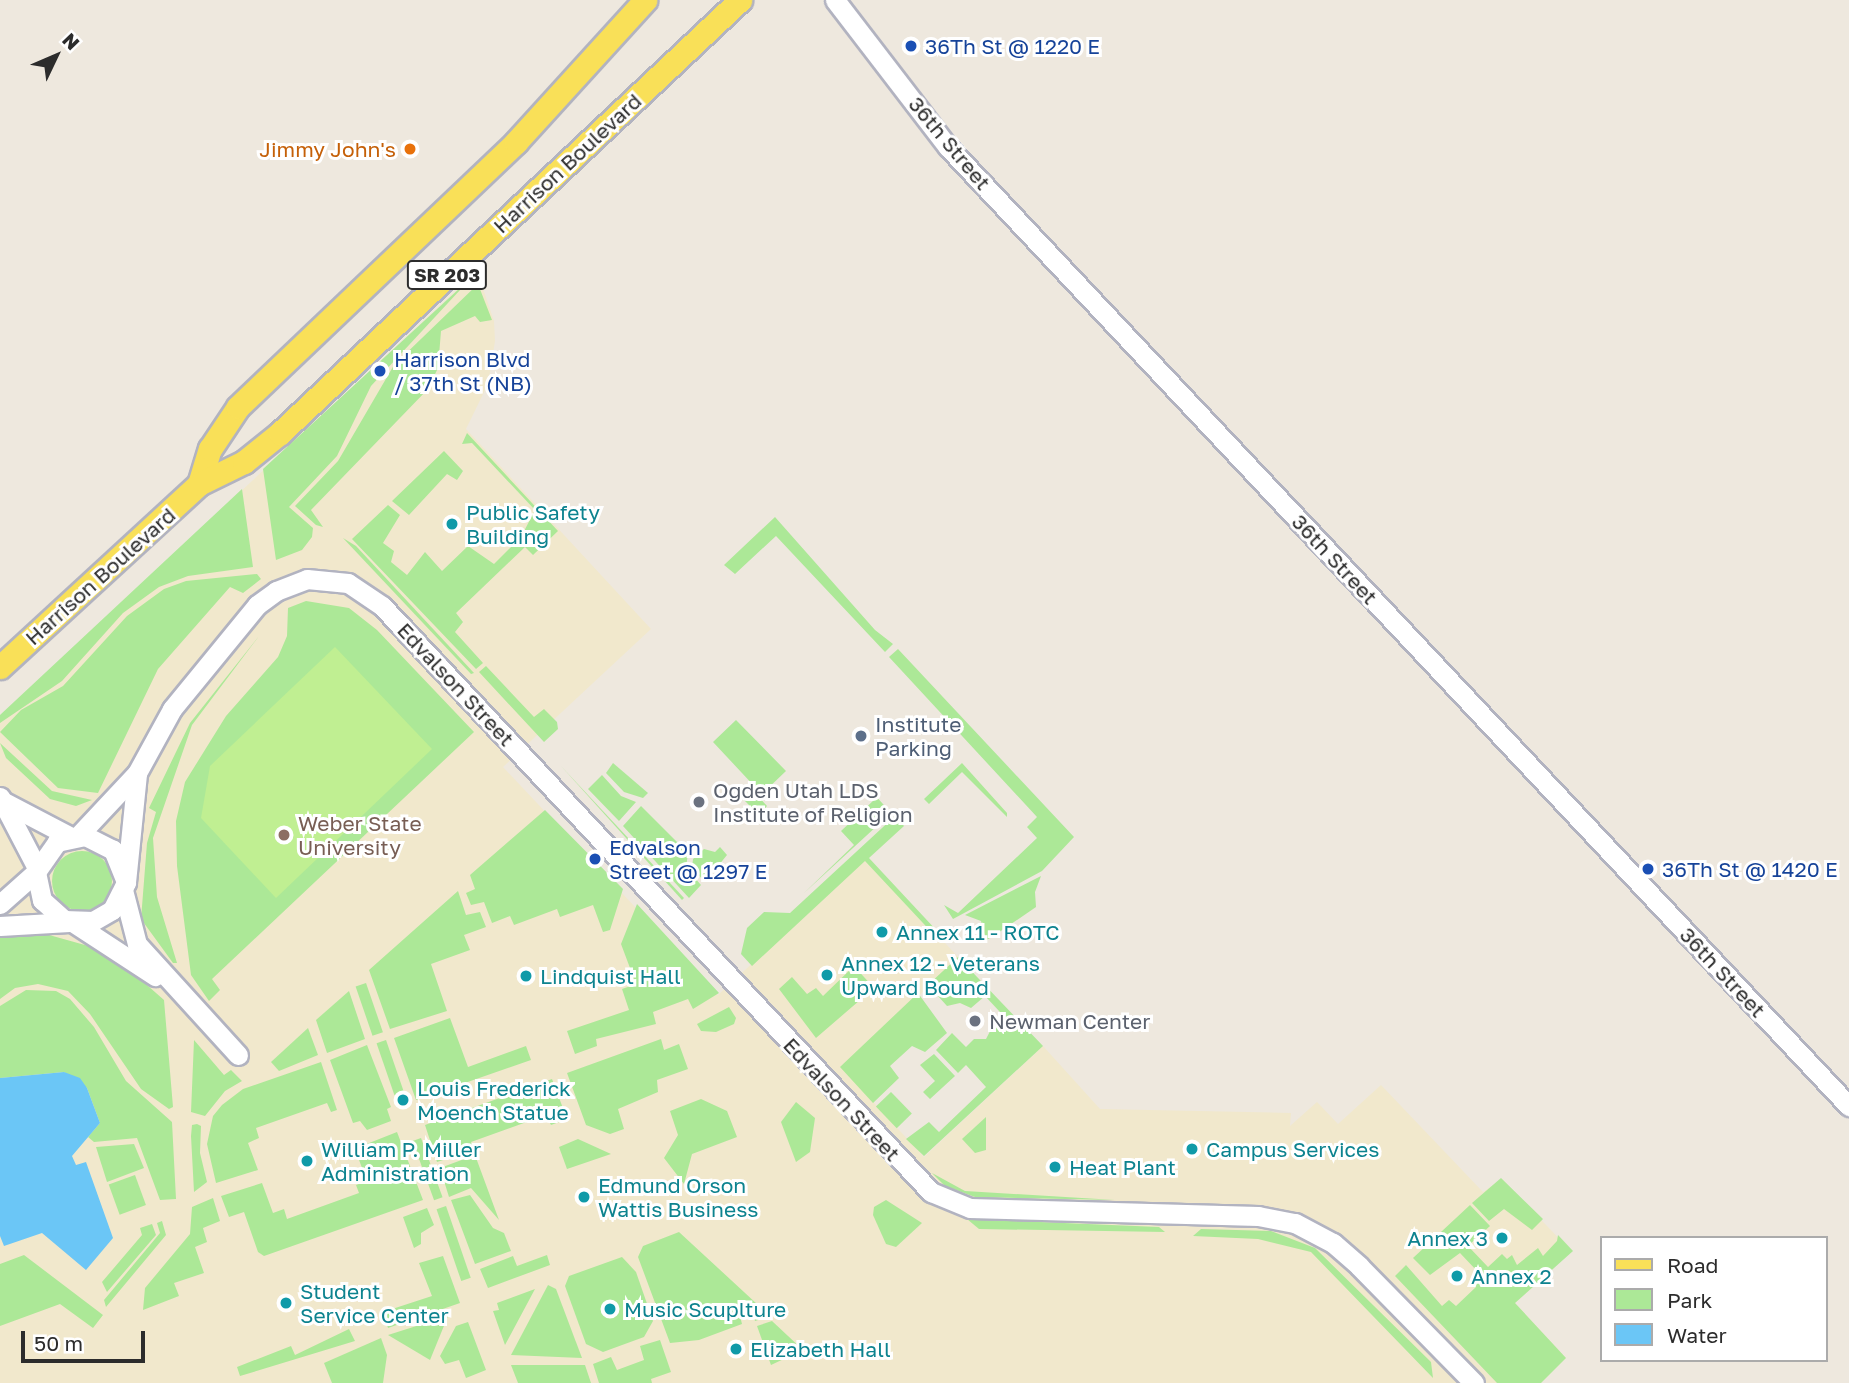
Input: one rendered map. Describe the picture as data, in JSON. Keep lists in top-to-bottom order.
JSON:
{
  "streets": {
    "main road": ["Harrison Boulevard", "SR 203"],
    "street": ["36th Street", "Edvalson Street"]
  },
  "crossings": [
    ["Harrison Boulevard", "SR 203"]
  ],
  "places": [
    "36Th St @ 1220 E",
    "Jimmy John's",
    "Harrison Blvd / 37th St (NB)",
    "Public Safety Building",
    "Institute Parking",
    "Ogden Utah LDS Institute of Religion",
    "Weber State University",
    "Edvalson Street @ 1297 E",
    "36Th St @ 1420 E",
    "Annex 11 - ROTC",
    "Annex 12 - Veterans Upward Bound",
    "Lindquist Hall",
    "Newman Center",
    "Louis Frederick Moench Statue",
    "Campus Services",
    "William P. Miller Administration",
    "Heat Plant",
    "Edmund Orson Wattis Business",
    "Annex 3",
    "Annex 2",
    "Student Service Center",
    "Music Scuplture",
    "Elizabeth Hall"
  ],
  "legend": ["Road", "Park", "Water"],
  "scale_bar": "50 m",
  "north": "top right"
}
